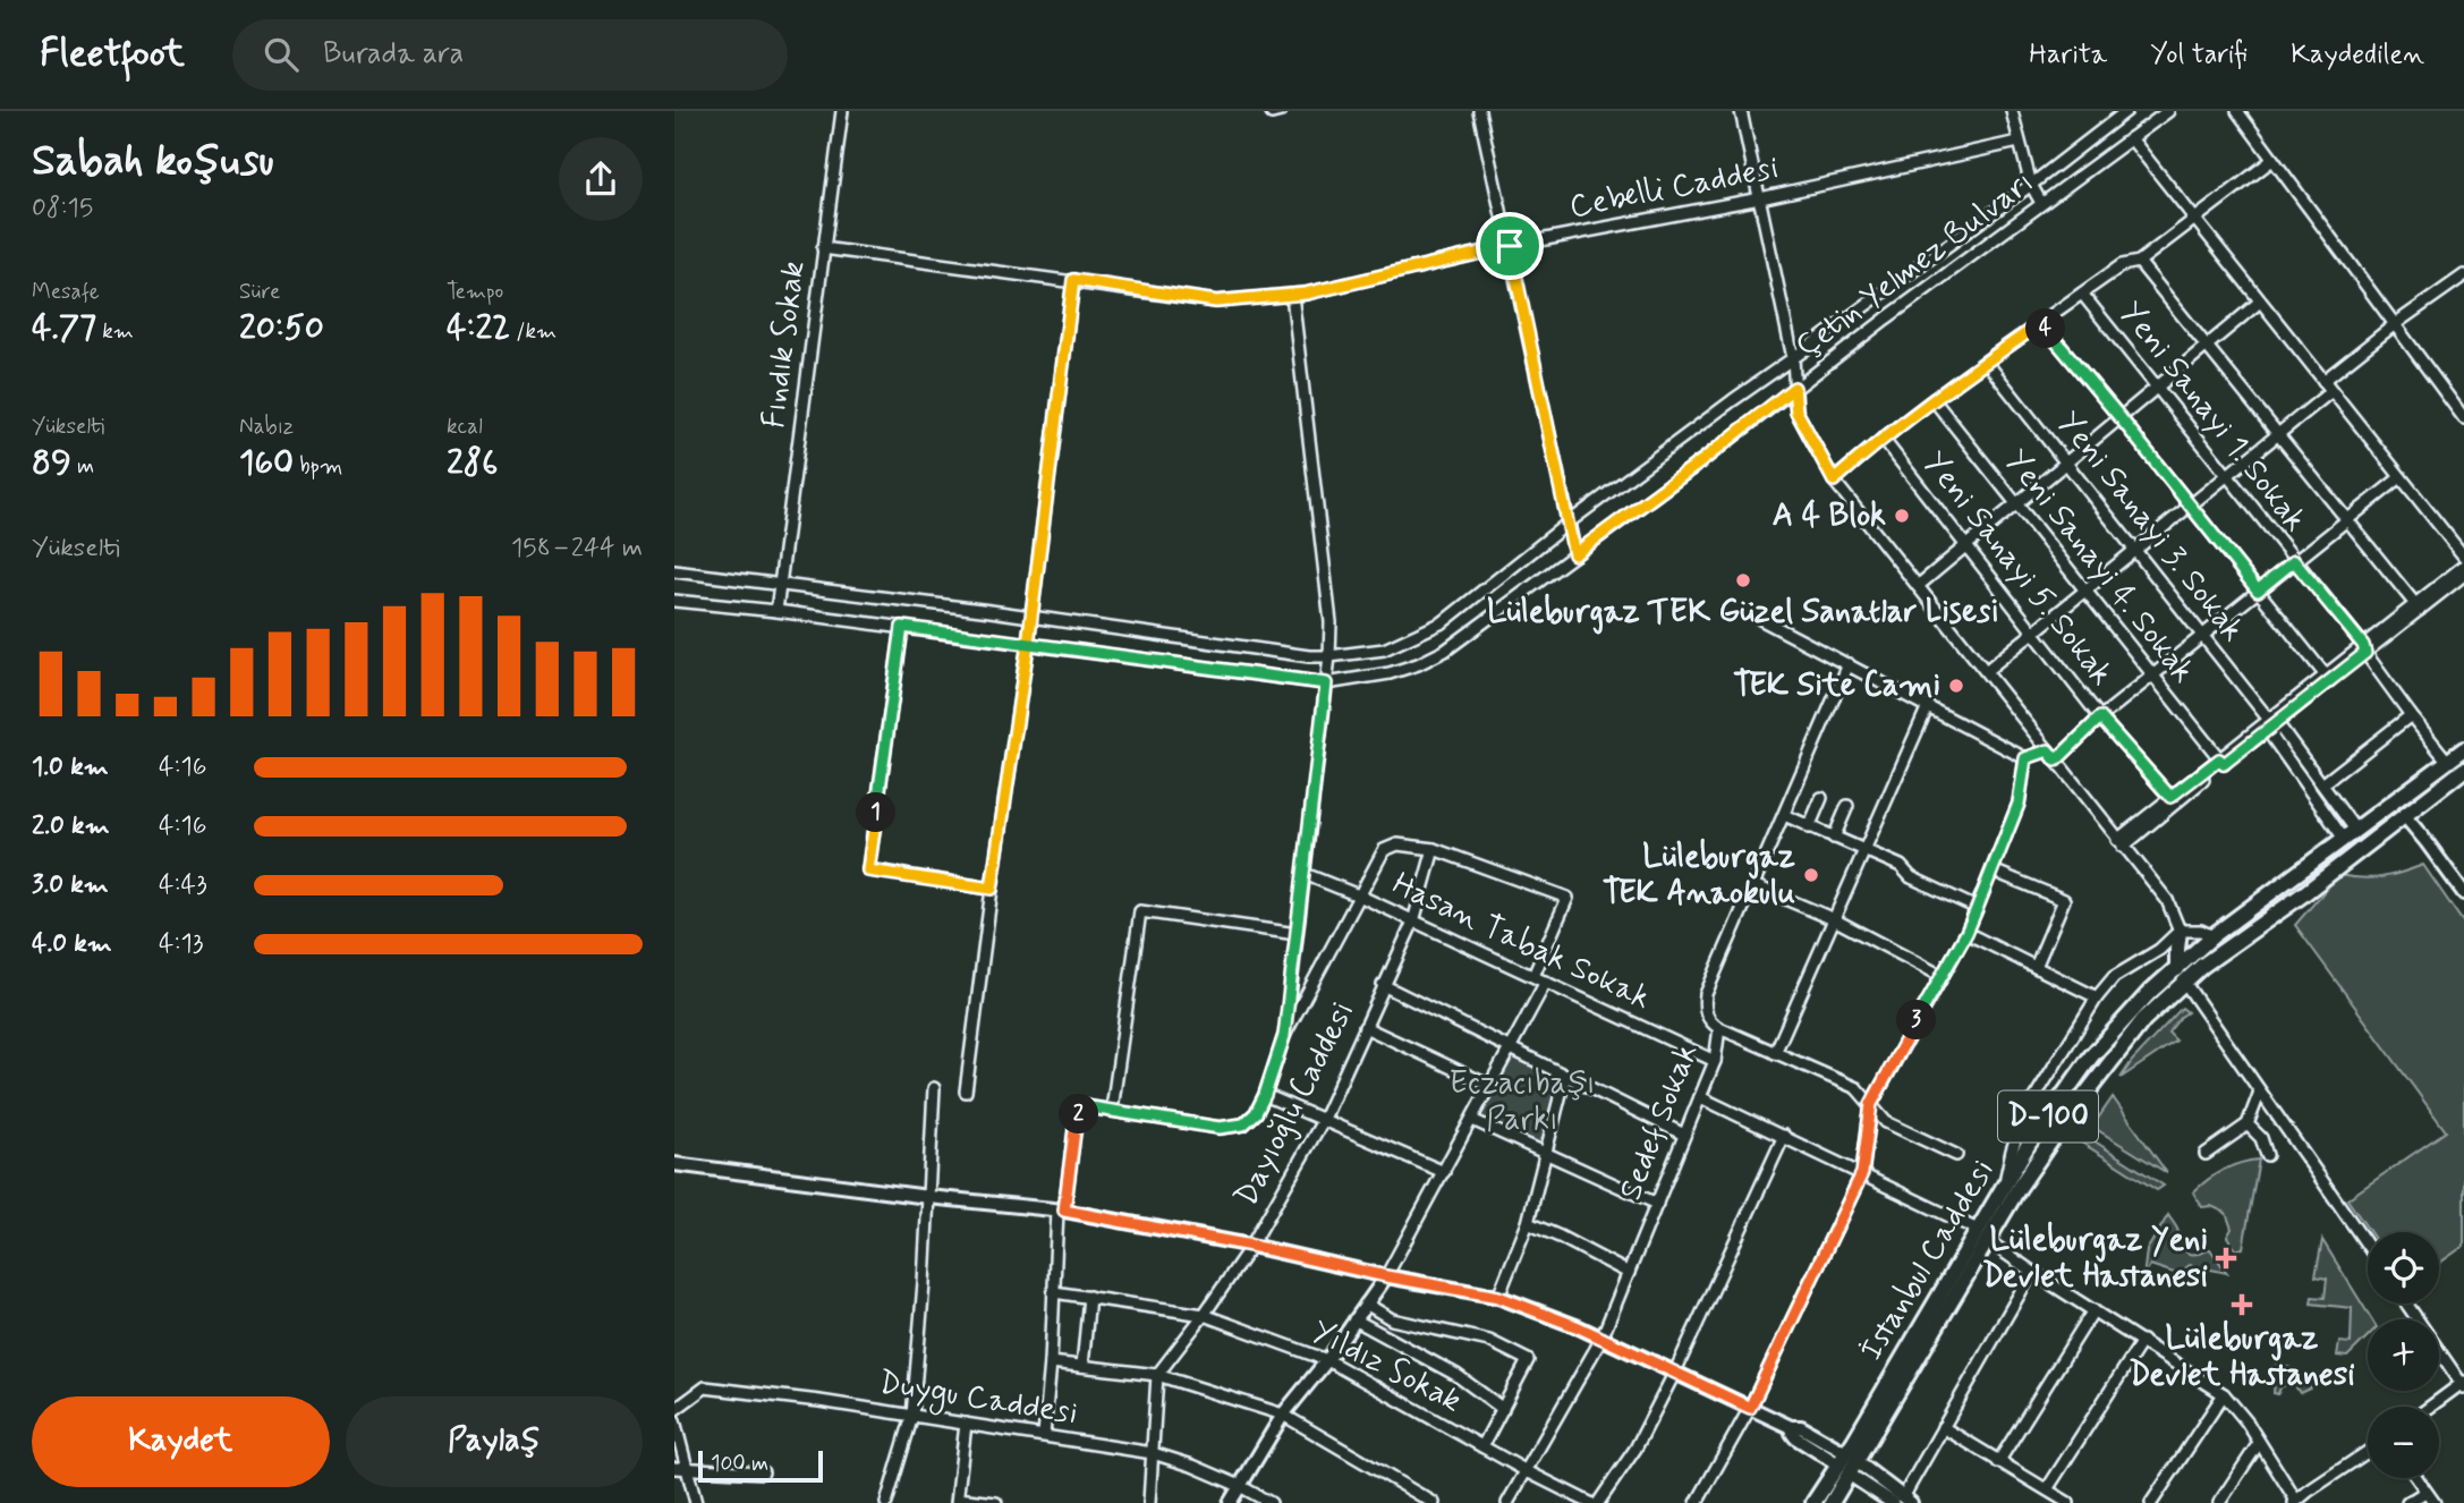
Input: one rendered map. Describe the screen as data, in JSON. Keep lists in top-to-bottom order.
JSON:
{
  "streets": {
    "highway": ["D-100", "İstanbul Caddesi"],
    "street": [
      "Cebelli Caddesi",
      "Çetin Yelmez Bulvarı",
      "Fındık Sokak",
      "Yeni Sanayi 1. Sokak",
      "Yeni Sanayi 3. Sokak",
      "Yeni Sanayi 4. Sokak",
      "Yeni Sanayi 5. Sokak",
      "Hasan Tabak Sokak",
      "Dayıoğlu Caddesi",
      "Sedef Sokak",
      "Yıldız Sokak",
      "Duygu Caddesi"
    ]
  },
  "crossings": [
    ["Cebelli Caddesi", "Fındık Sokak"],
    ["Çetin Yelmez Bulvarı", "Fındık Sokak"],
    ["Yeni Sanayi 1. Sokak", "İstanbul Caddesi"],
    ["Yeni Sanayi 3. Sokak", "İstanbul Caddesi"],
    ["Hasan Tabak Sokak", "Dayıoğlu Caddesi"],
    ["Hasan Tabak Sokak", "Sedef Sokak"],
    ["Dayıoğlu Caddesi", "Yıldız Sokak"],
    ["Sedef Sokak", "Yıldız Sokak"]
  ],
  "parks": ["Eczacıbaşı Parkı"],
  "places": {
    "other": [
      "A 4 Blok",
      "Lüleburgaz TEK Güzel Sanatlar Lisesi",
      "TEK Site Cami",
      "Lüleburgaz TEK Anaokulu"
    ],
    "health": ["Lüleburgaz Yeni Devlet Hastanesi", "Lüleburgaz Devlet Hastanesi"]
  },
  "scale_bar": "100 m",
  "page": {
    "header": "Fleetfoot",
    "search": "Burada ara",
    "nav": ["Harita", "Yol tarifi", "Kaydedilen"],
    "heading": ["Sabah koşusu", "08:15"],
    "stats": [
      ["Mesafe", "4.77 km"],
      ["Süre", "20:50"],
      ["Tempo", "4:22 /km"],
      ["Yükselti", "89 m"],
      ["Nabız", "160 bpm"],
      ["kcal", "286"]
    ],
    "pins": [
      "4",
      "1",
      "3",
      "2"
    ],
    "chart": ["Yükselti", "158–244 m"],
    "list": [
      {
        "name": "1.0 km",
        "note": "4:16"
      },
      {
        "name": "2.0 km",
        "note": "4:16"
      },
      {
        "name": "3.0 km",
        "note": "4:43"
      },
      {
        "name": "4.0 km",
        "note": "4:13"
      }
    ],
    "map_buttons": ["+", "−"],
    "buttons": ["Kaydet", "Paylaş"],
    "scale": "100 m"
  }
}
